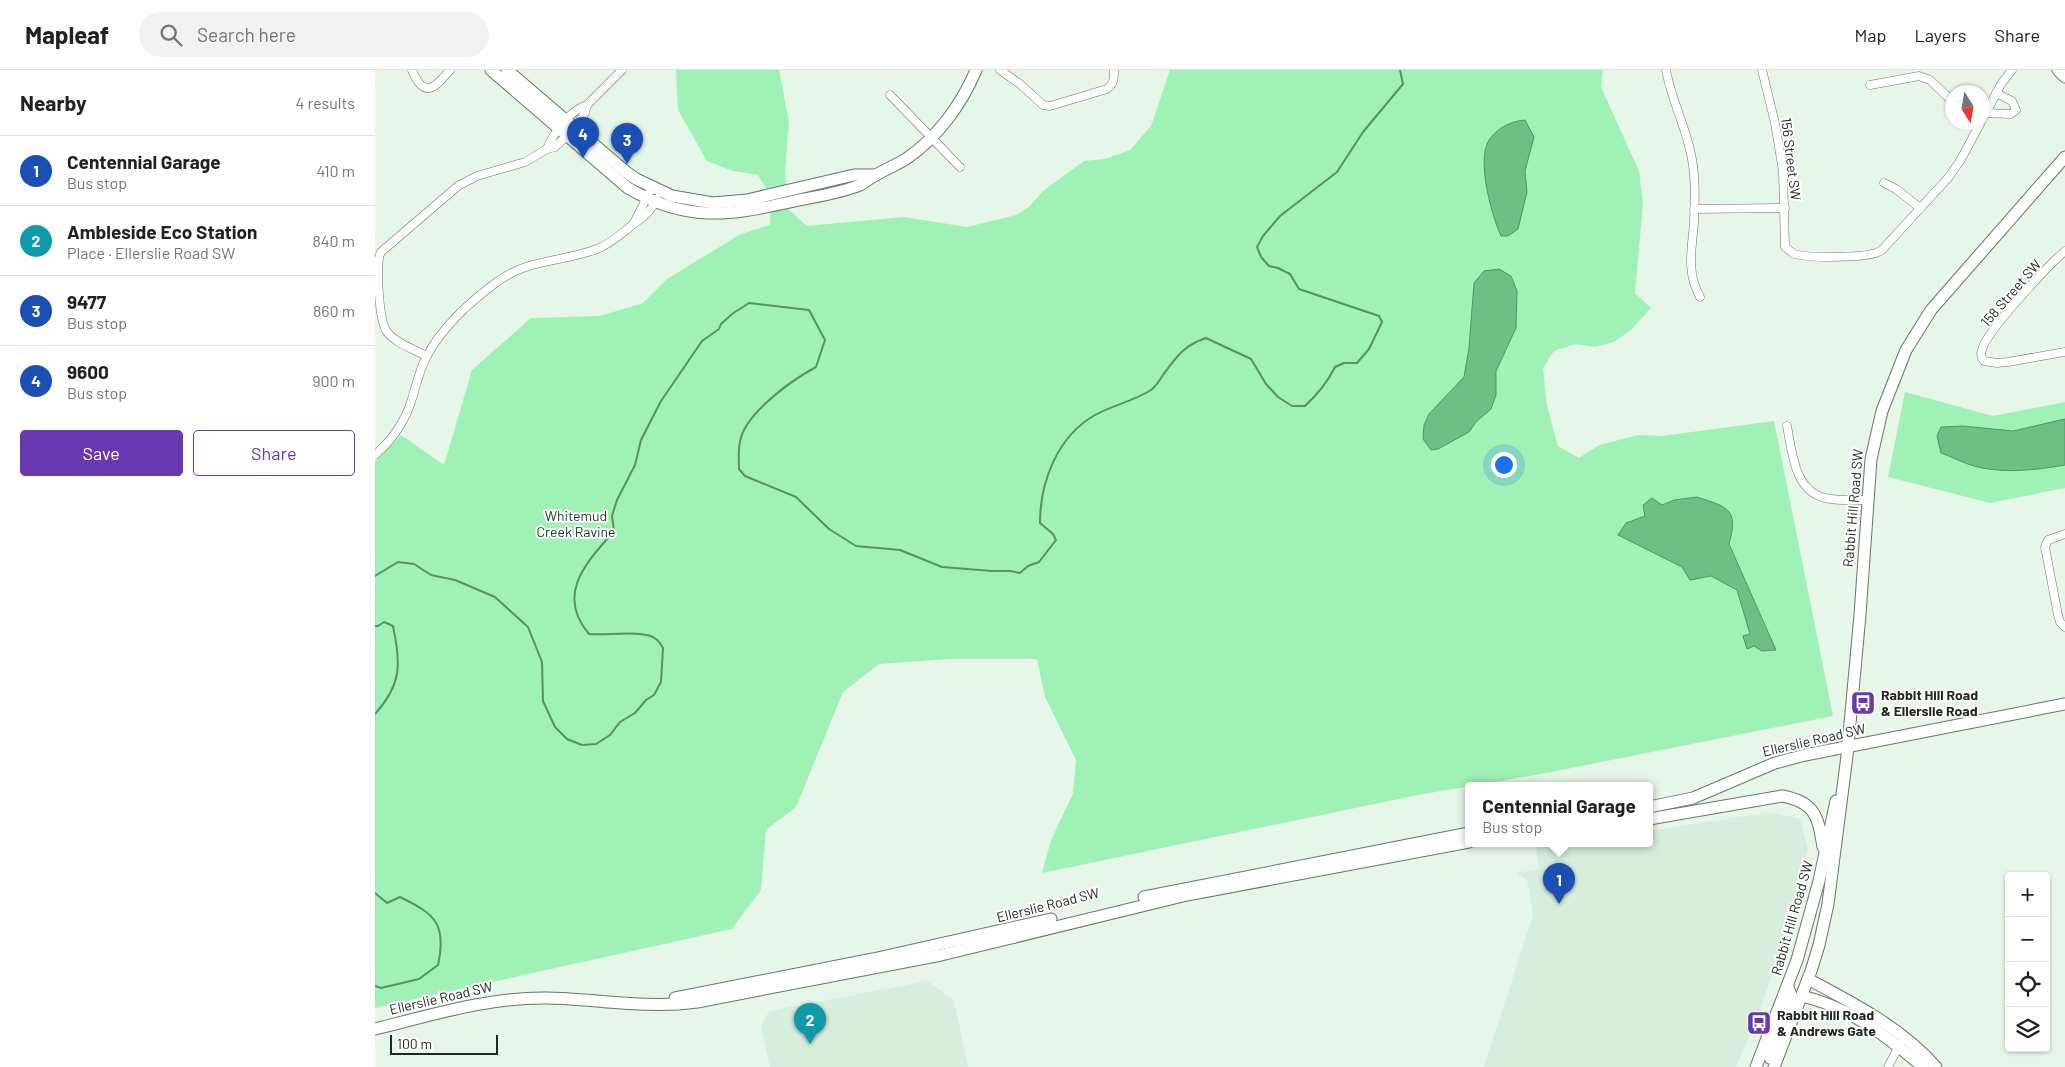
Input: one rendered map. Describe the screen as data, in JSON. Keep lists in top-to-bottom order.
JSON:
{
  "streets": {
    "main road": ["Rabbit Hill Road SW", "Ellerslie Road SW"],
    "street": ["156 Street SW", "158 Street SW"]
  },
  "crossings": [
    ["Rabbit Hill Road SW", "Ellerslie Road SW"]
  ],
  "parks": ["Whitemud Creek Ravine"],
  "places": {
    "bus stop": ["Rabbit Hill Road & Ellerslie Road", "Rabbit Hill Road & Andrews Gate"]
  },
  "scale_bar": "100 m",
  "north": "bottom",
  "page": {
    "header": "Mapleaf",
    "search": "Search here",
    "nav": ["Map", "Layers", "Share"],
    "heading": ["Nearby", "4 results"],
    "pins": [
      "4",
      "3",
      "1",
      "2"
    ],
    "list": [
      {
        "mark": "1",
        "name": "Centennial Garage",
        "note": "Bus stop",
        "value": "410 m"
      },
      {
        "mark": "2",
        "name": "Ambleside Eco Station",
        "note": "Place · Ellerslie Road SW",
        "value": "840 m"
      },
      {
        "mark": "3",
        "name": "9477",
        "note": "Bus stop",
        "value": "860 m"
      },
      {
        "mark": "4",
        "name": "9600",
        "note": "Bus stop",
        "value": "900 m"
      }
    ],
    "buttons": ["Save", "Share"],
    "popup": ["Centennial Garage", "Bus stop"],
    "map_buttons": ["+", "−"],
    "scale": "100 m"
  }
}
